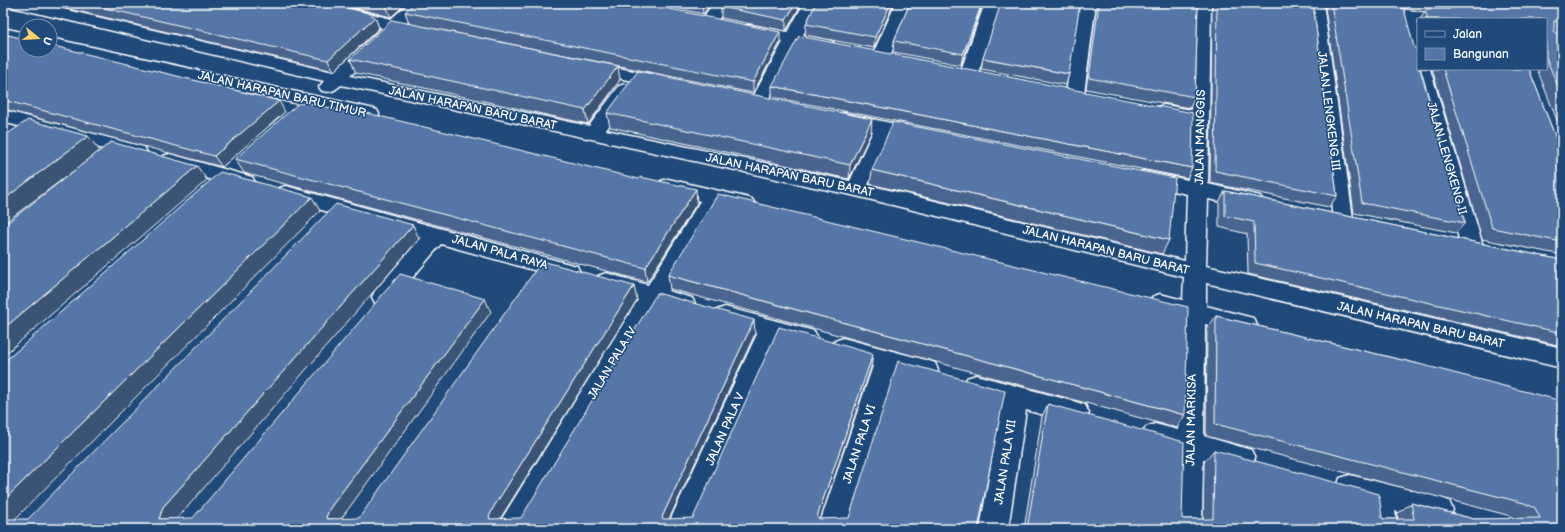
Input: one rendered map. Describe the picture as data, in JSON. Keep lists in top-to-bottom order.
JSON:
{
  "streets": {
    "street": [
      "JALAN HARAPAN BARU TIMUR",
      "JALAN HARAPAN BARU BARAT",
      "JALAN LENGKENG III",
      "JALAN MANGGIS",
      "JALAN LENGKENG II",
      "JALAN PALA RAYA",
      "JALAN PALA IV",
      "JALAN MARKISA",
      "JALAN PALA V",
      "JALAN PALA VI",
      "JALAN PALA VII"
    ]
  },
  "crossings": [
    ["JALAN HARAPAN BARU BARAT", "JALAN MANGGIS"],
    ["JALAN MANGGIS", "JALAN MARKISA"],
    ["JALAN PALA RAYA", "JALAN PALA IV"],
    ["JALAN PALA RAYA", "JALAN PALA V"],
    ["JALAN PALA RAYA", "JALAN PALA VI"],
    ["JALAN PALA RAYA", "JALAN PALA VII"]
  ],
  "legend": ["Jalan", "Bangunan"],
  "north": "right"
}
